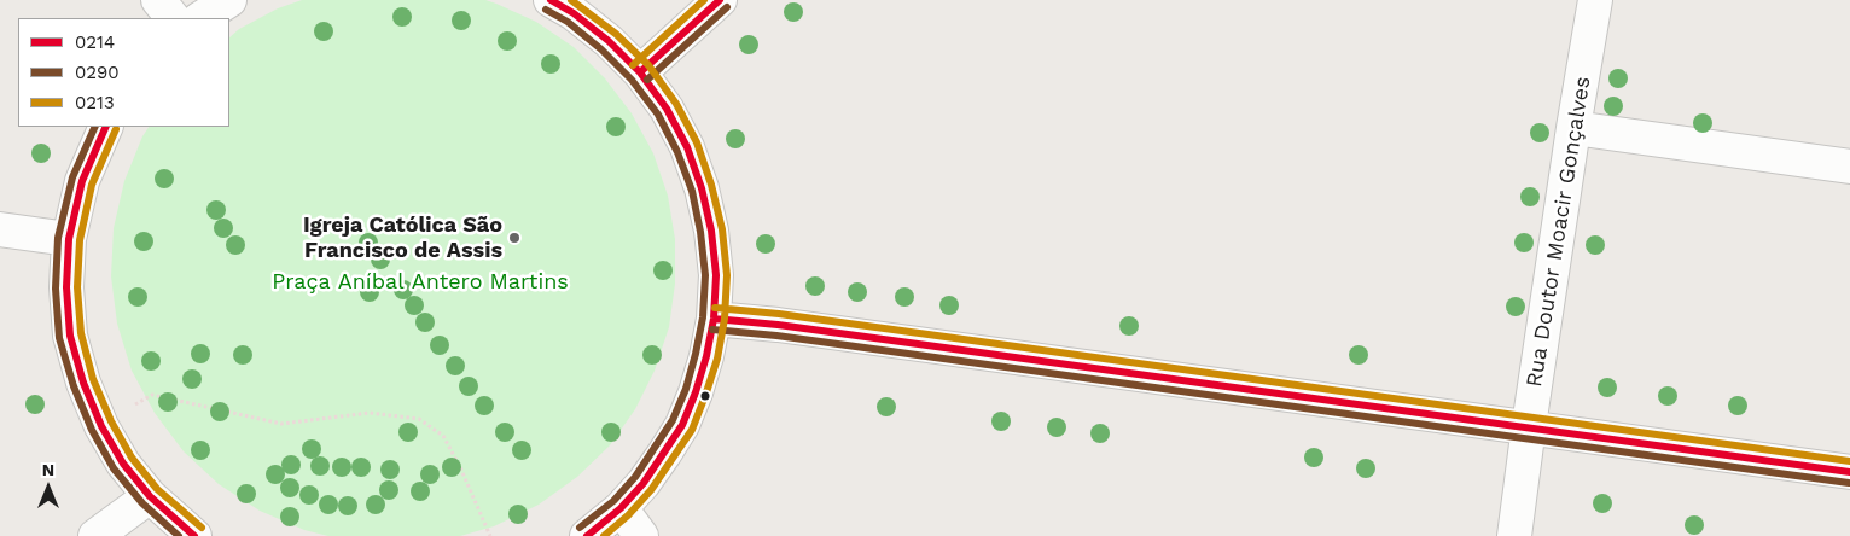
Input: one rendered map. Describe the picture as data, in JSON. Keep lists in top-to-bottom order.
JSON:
{
  "streets": {
    "street": ["Rua Doutor Moacir Gonçalves"]
  },
  "parks": ["Praça Aníbal Antero Martins"],
  "places": ["Igreja Católica São Francisco de Assis"],
  "lines": ["transit line 0214", "transit line 0213", "transit line 0290"],
  "legend": ["0214", "0290", "0213"],
  "north": "top"
}
